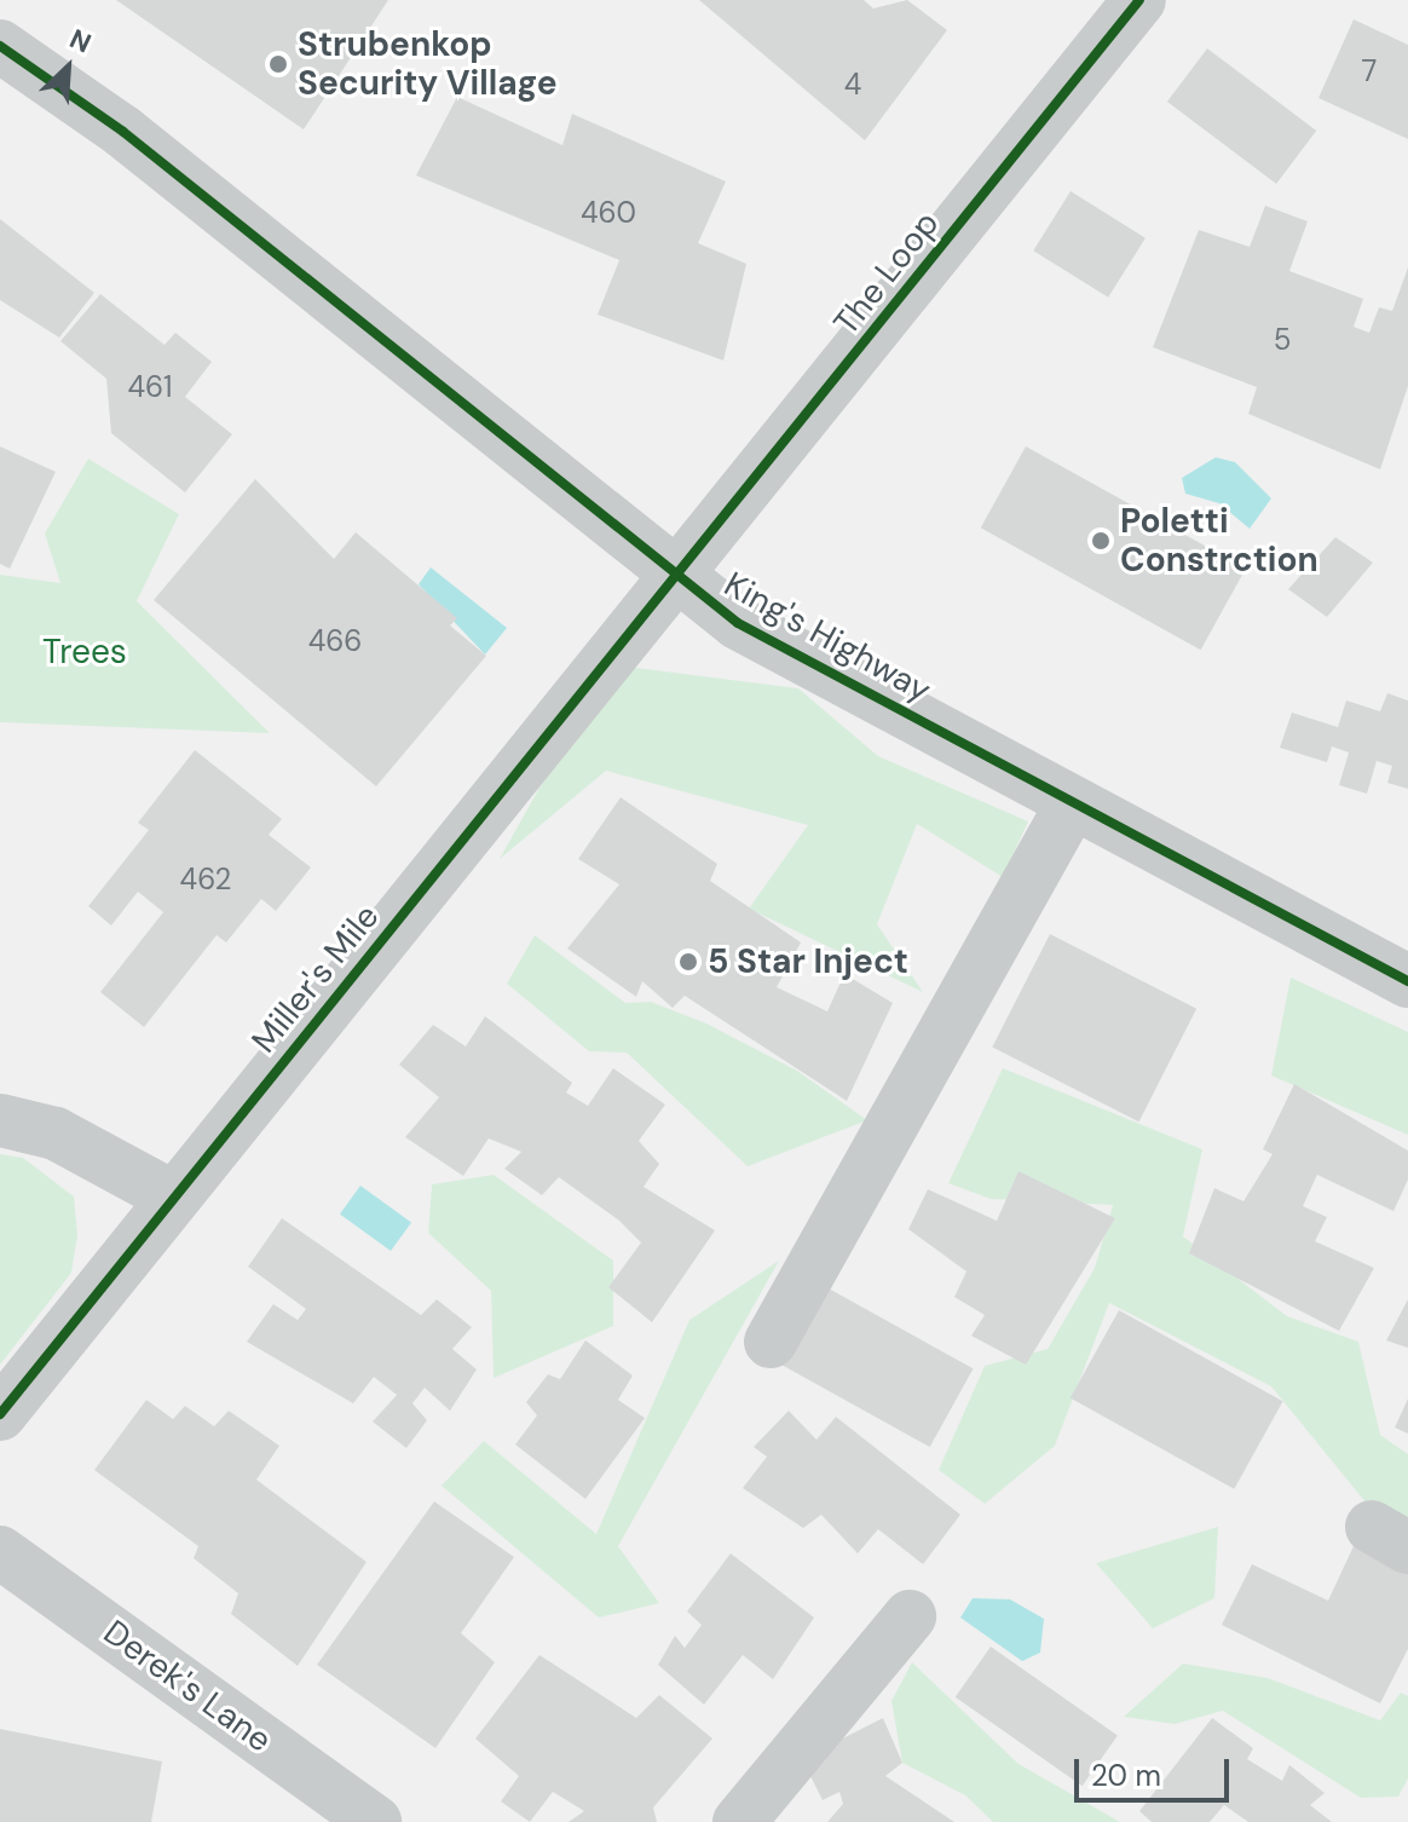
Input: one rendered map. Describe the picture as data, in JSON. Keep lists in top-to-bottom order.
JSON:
{
  "streets": {
    "street": [
      "The Loop",
      "King's Highway",
      "Miller's Mile",
      "Derek's Lane"
    ]
  },
  "crossings": [
    ["The Loop", "King's Highway"],
    ["The Loop", "Miller's Mile"],
    ["King's Highway", "Miller's Mile"]
  ],
  "parks": ["Trees"],
  "places": ["Strubenkop Security Village", "Poletti Constrction", "5 Star Inject"],
  "house_numbers": [
    "7",
    "4",
    "460",
    "5",
    "461",
    "466",
    "462"
  ],
  "scale_bar": "20 m",
  "north": "top right"
}
